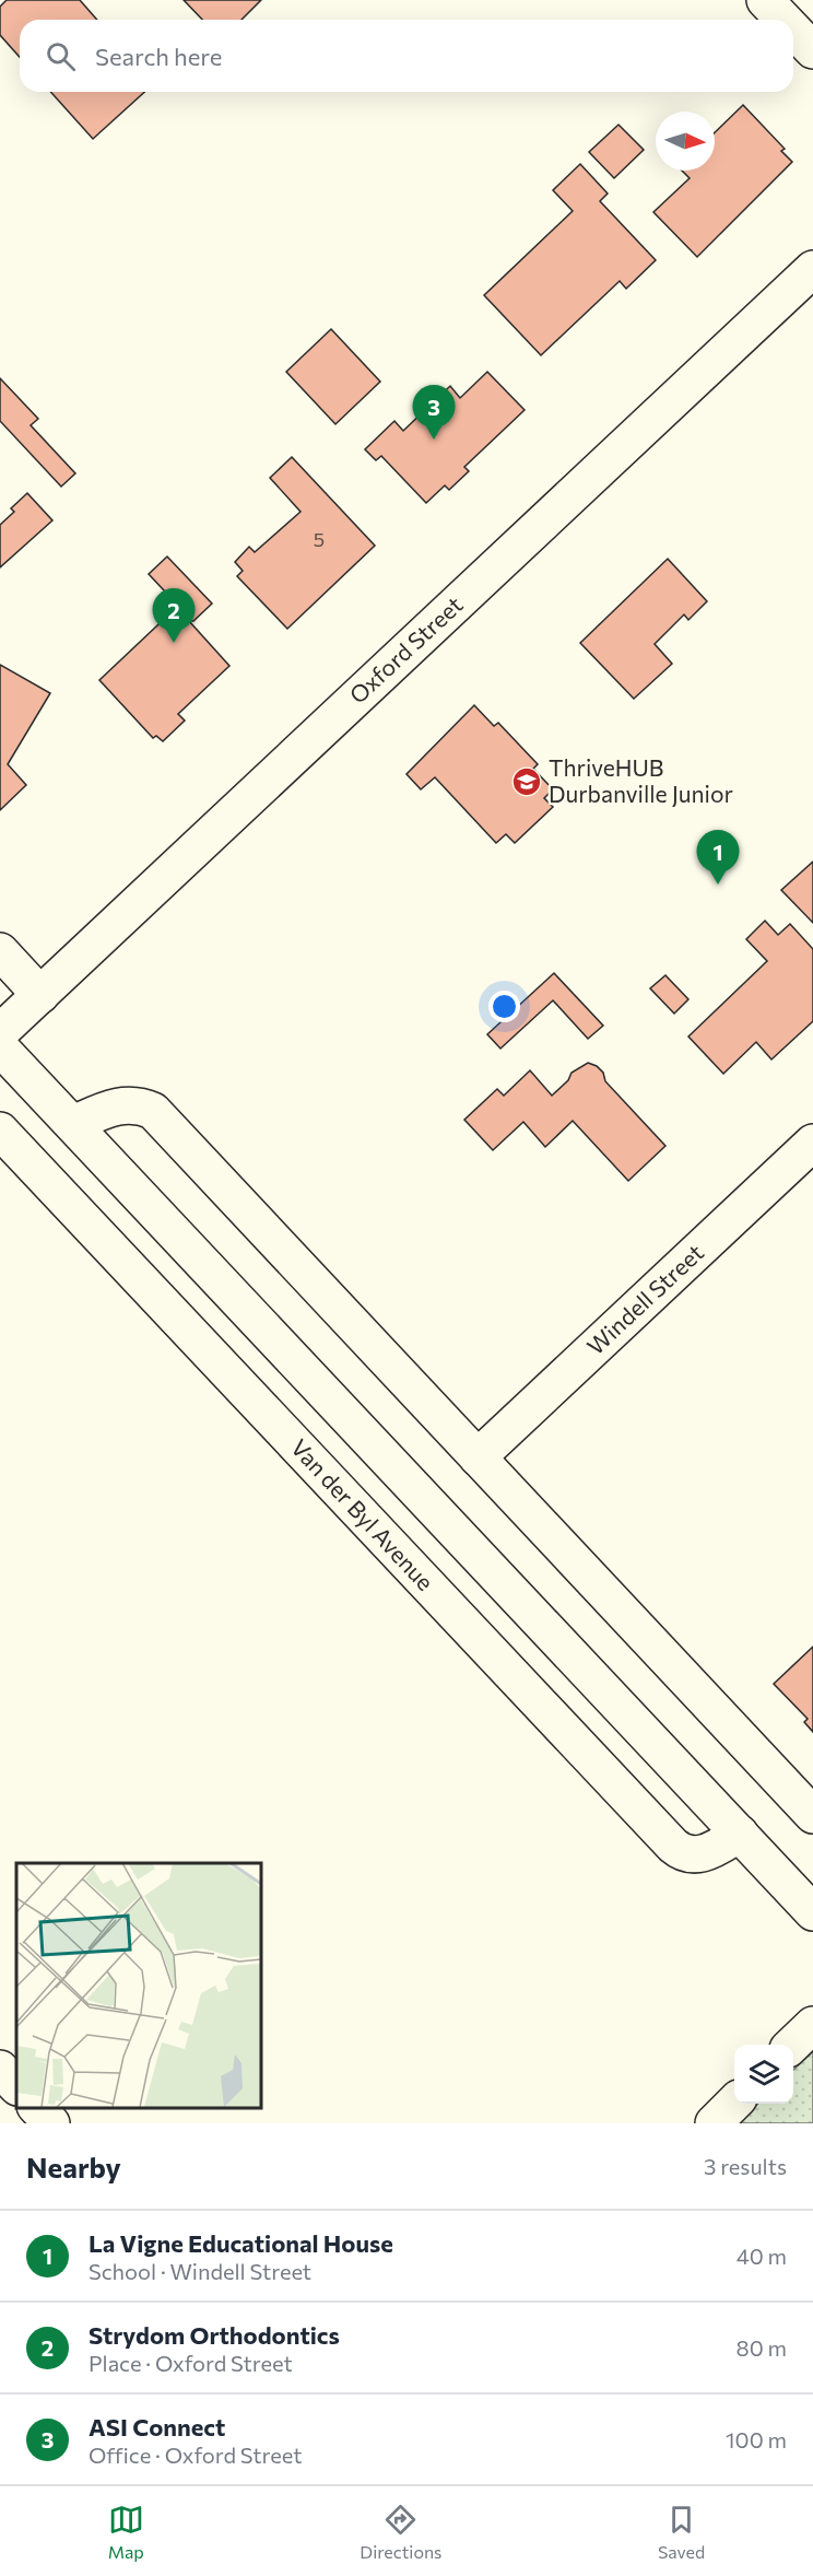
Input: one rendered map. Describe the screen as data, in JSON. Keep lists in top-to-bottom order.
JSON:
{
  "streets": {
    "street": ["Oxford Street", "Windell Street", "Van der Byl Avenue"]
  },
  "places": {
    "school or university": ["ThriveHUB Durbanville Junior"]
  },
  "house_numbers": ["5"],
  "north": "right",
  "page": {
    "search": "Search here",
    "pins": ["3", "2", "1"],
    "heading": ["Nearby", "3 results"],
    "list": [
      {
        "mark": "1",
        "name": "La Vigne Educational House",
        "note": "School · Windell Street",
        "value": "40 m"
      },
      {
        "mark": "2",
        "name": "Strydom Orthodontics",
        "note": "Place · Oxford Street",
        "value": "80 m"
      },
      {
        "mark": "3",
        "name": "ASI Connect",
        "note": "Office · Oxford Street",
        "value": "100 m"
      }
    ],
    "nav": ["Map", "Directions", "Saved"]
  }
}
